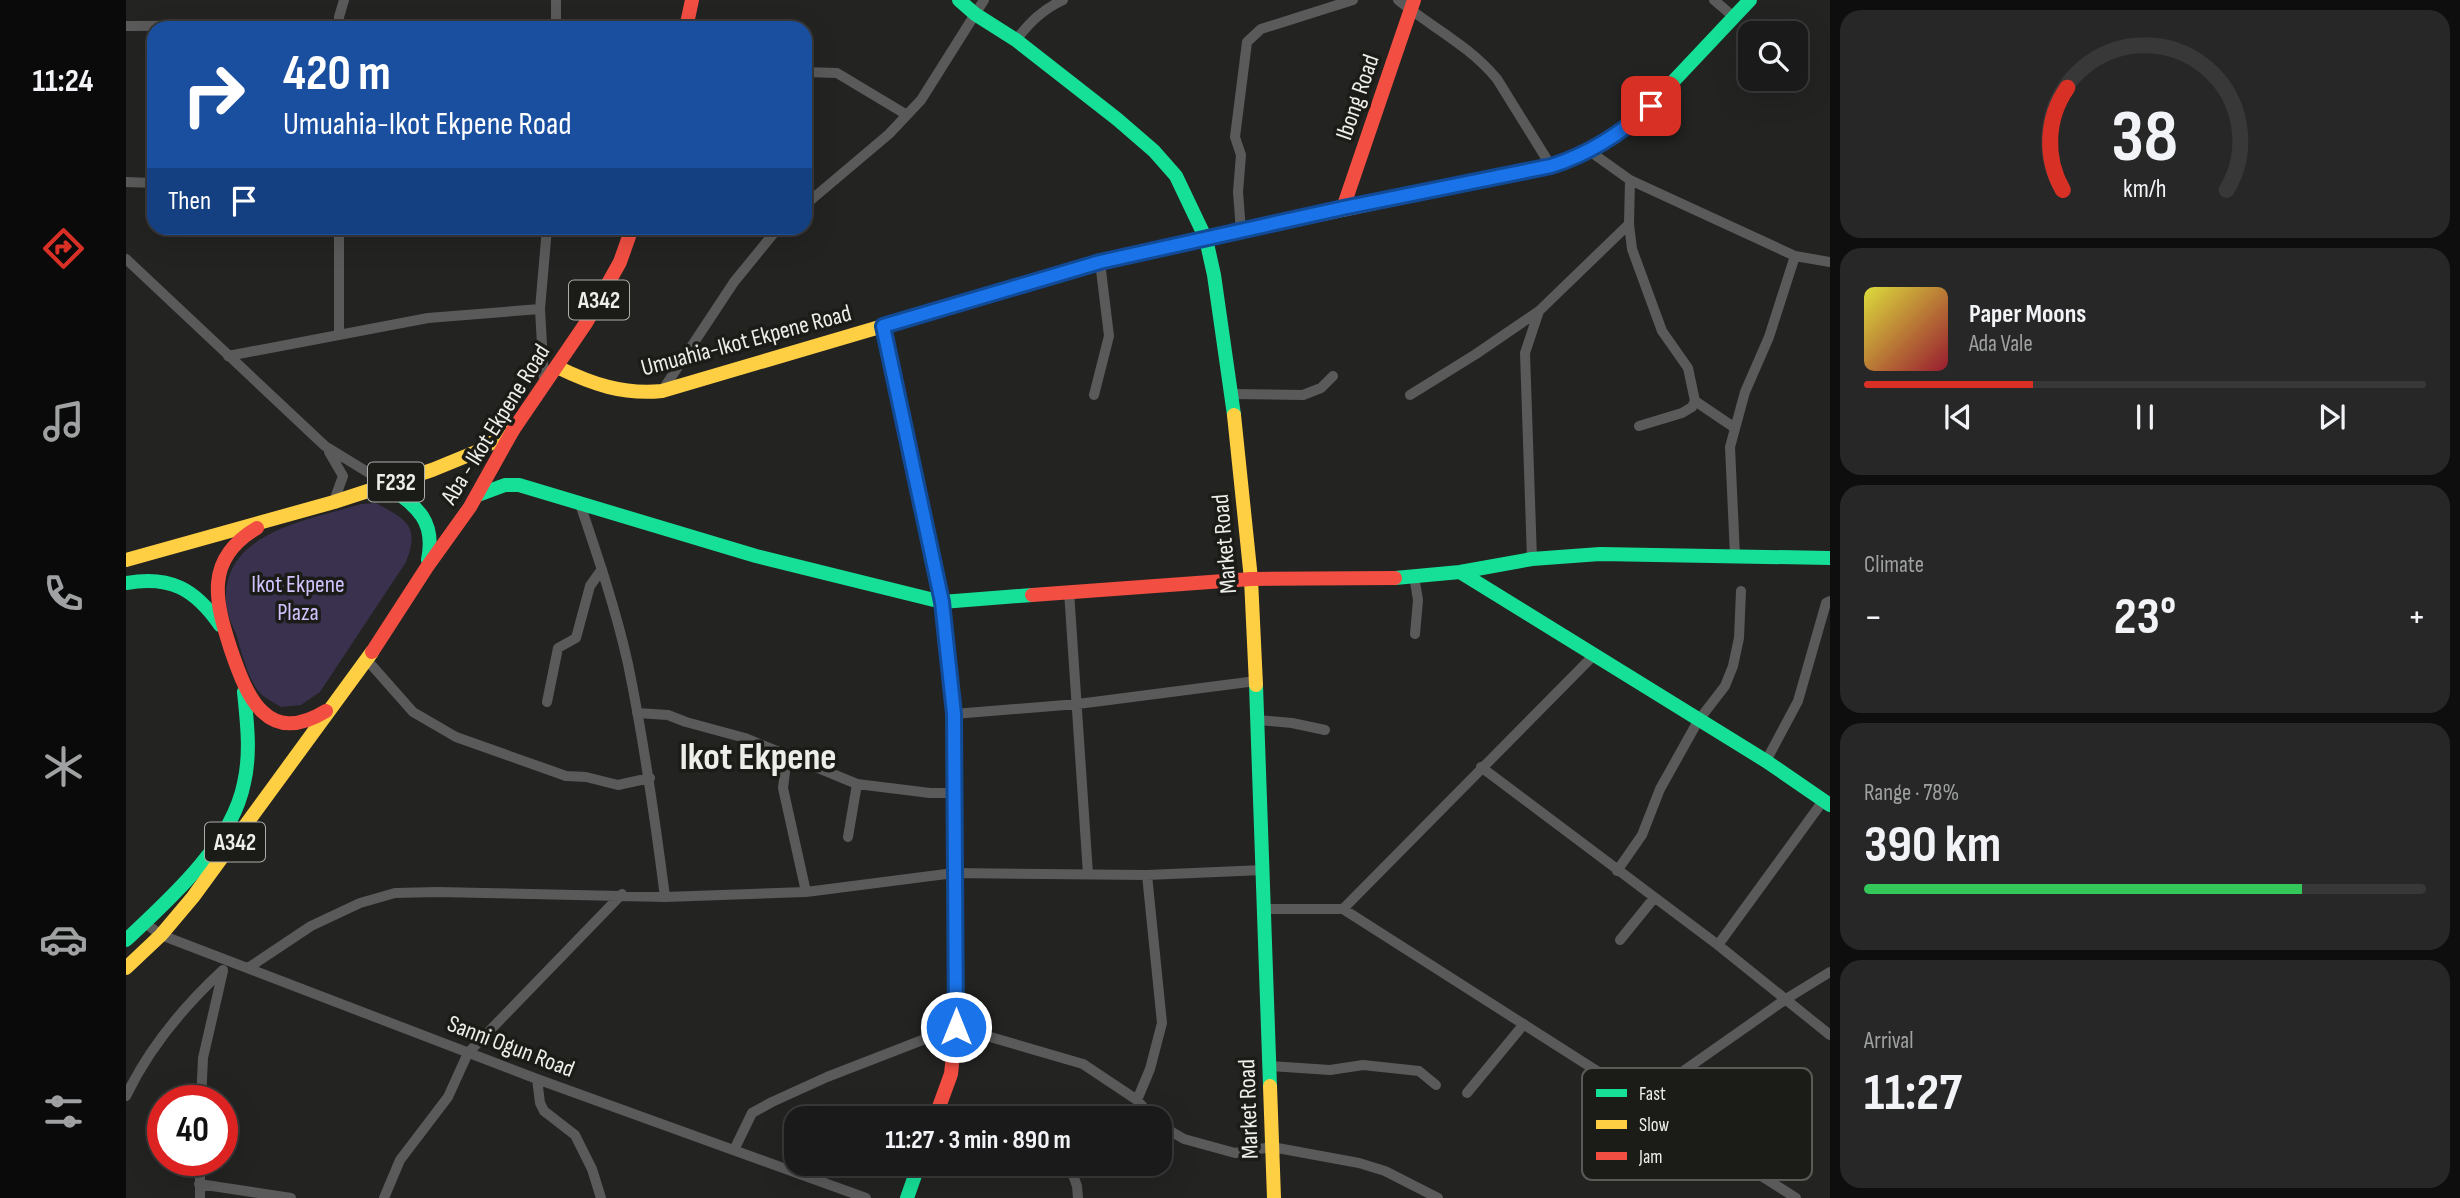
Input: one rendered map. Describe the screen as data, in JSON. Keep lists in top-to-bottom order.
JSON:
{
  "streets": {
    "main road": [
      "Ibong Road",
      "A342",
      "Umuahia-Ikot Ekpene Road",
      "Aba - Ikot Ekpene Road",
      "F232",
      "Market Road"
    ],
    "street": ["Sanni Ogun Road"]
  },
  "crossings": [
    ["Ibong Road", "Umuahia-Ikot Ekpene Road"],
    ["A342", "Aba - Ikot Ekpene Road"],
    ["A342", "F232"],
    ["A342", "Sanni Ogun Road"],
    ["Umuahia-Ikot Ekpene Road", "Aba - Ikot Ekpene Road"],
    ["Umuahia-Ikot Ekpene Road", "Market Road"],
    ["Aba - Ikot Ekpene Road", "F232"],
    ["Aba - Ikot Ekpene Road", "Sanni Ogun Road"]
  ],
  "districts": ["Ikot Ekpene"],
  "parks": ["Ikot Ekpene Plaza"],
  "legend": ["Fast", "Slow", "Jam"],
  "page": {
    "tabs": "11:24",
    "turn": ["420 m", "Umuahia-Ikot Ekpene Road"],
    "then": "Then",
    "song": ["Paper Moons", "Ada Vale"],
    "tile": [
      "Climate",
      ["Range · 78%", "390 km"],
      ["Arrival", "11:27"]
    ],
    "heat": ["−", "23°", "+"],
    "limit": "40",
    "trip": "11:27 · 3 min · 890 m",
    "gauge": ["38", "km/h"]
  }
}
